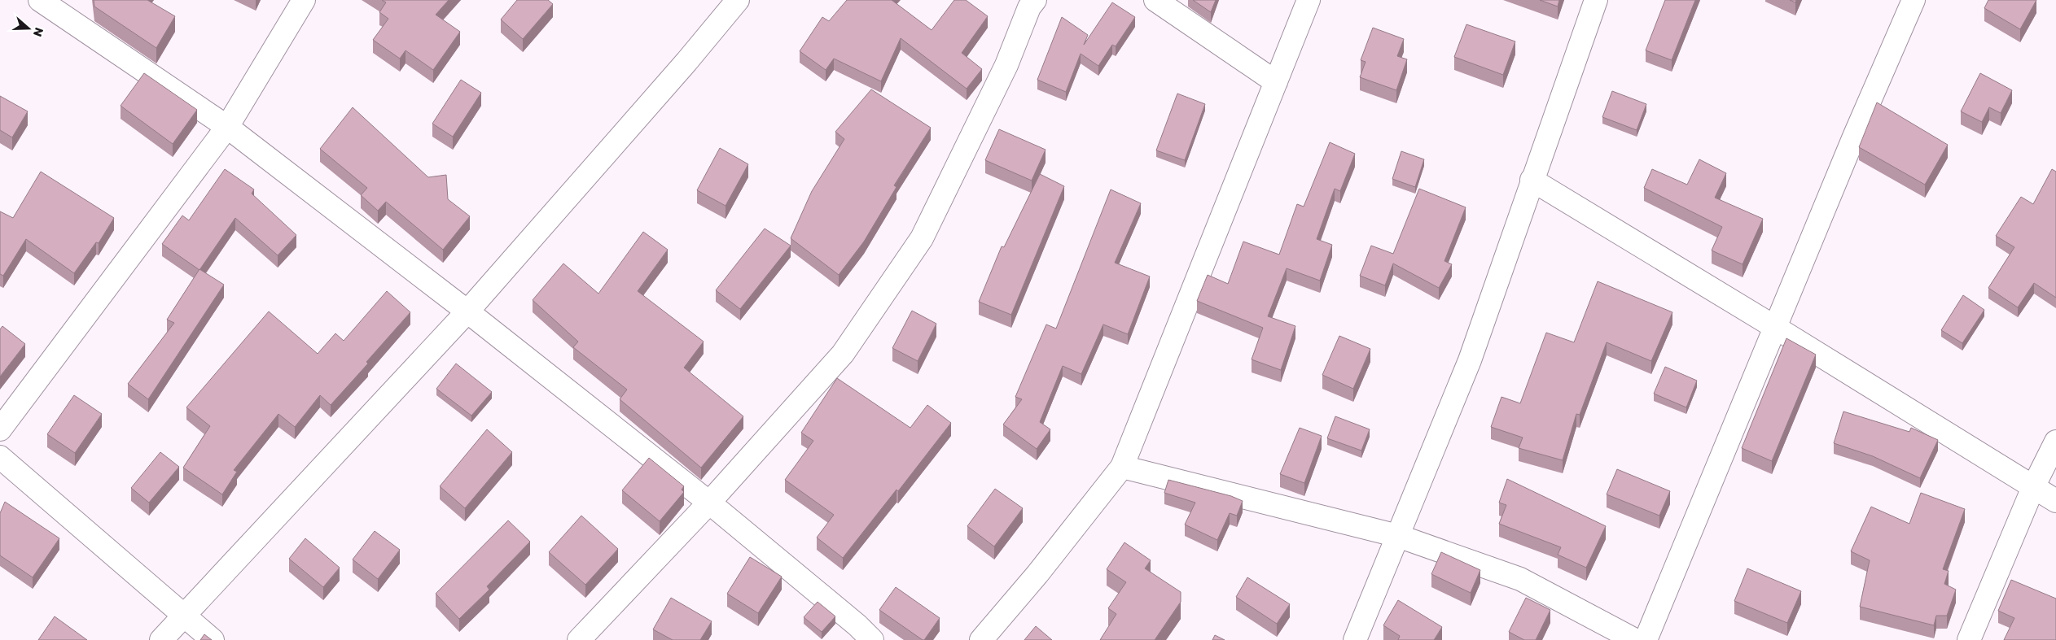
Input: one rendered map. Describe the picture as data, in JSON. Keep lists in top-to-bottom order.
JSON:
{
  "north": "right"
}
